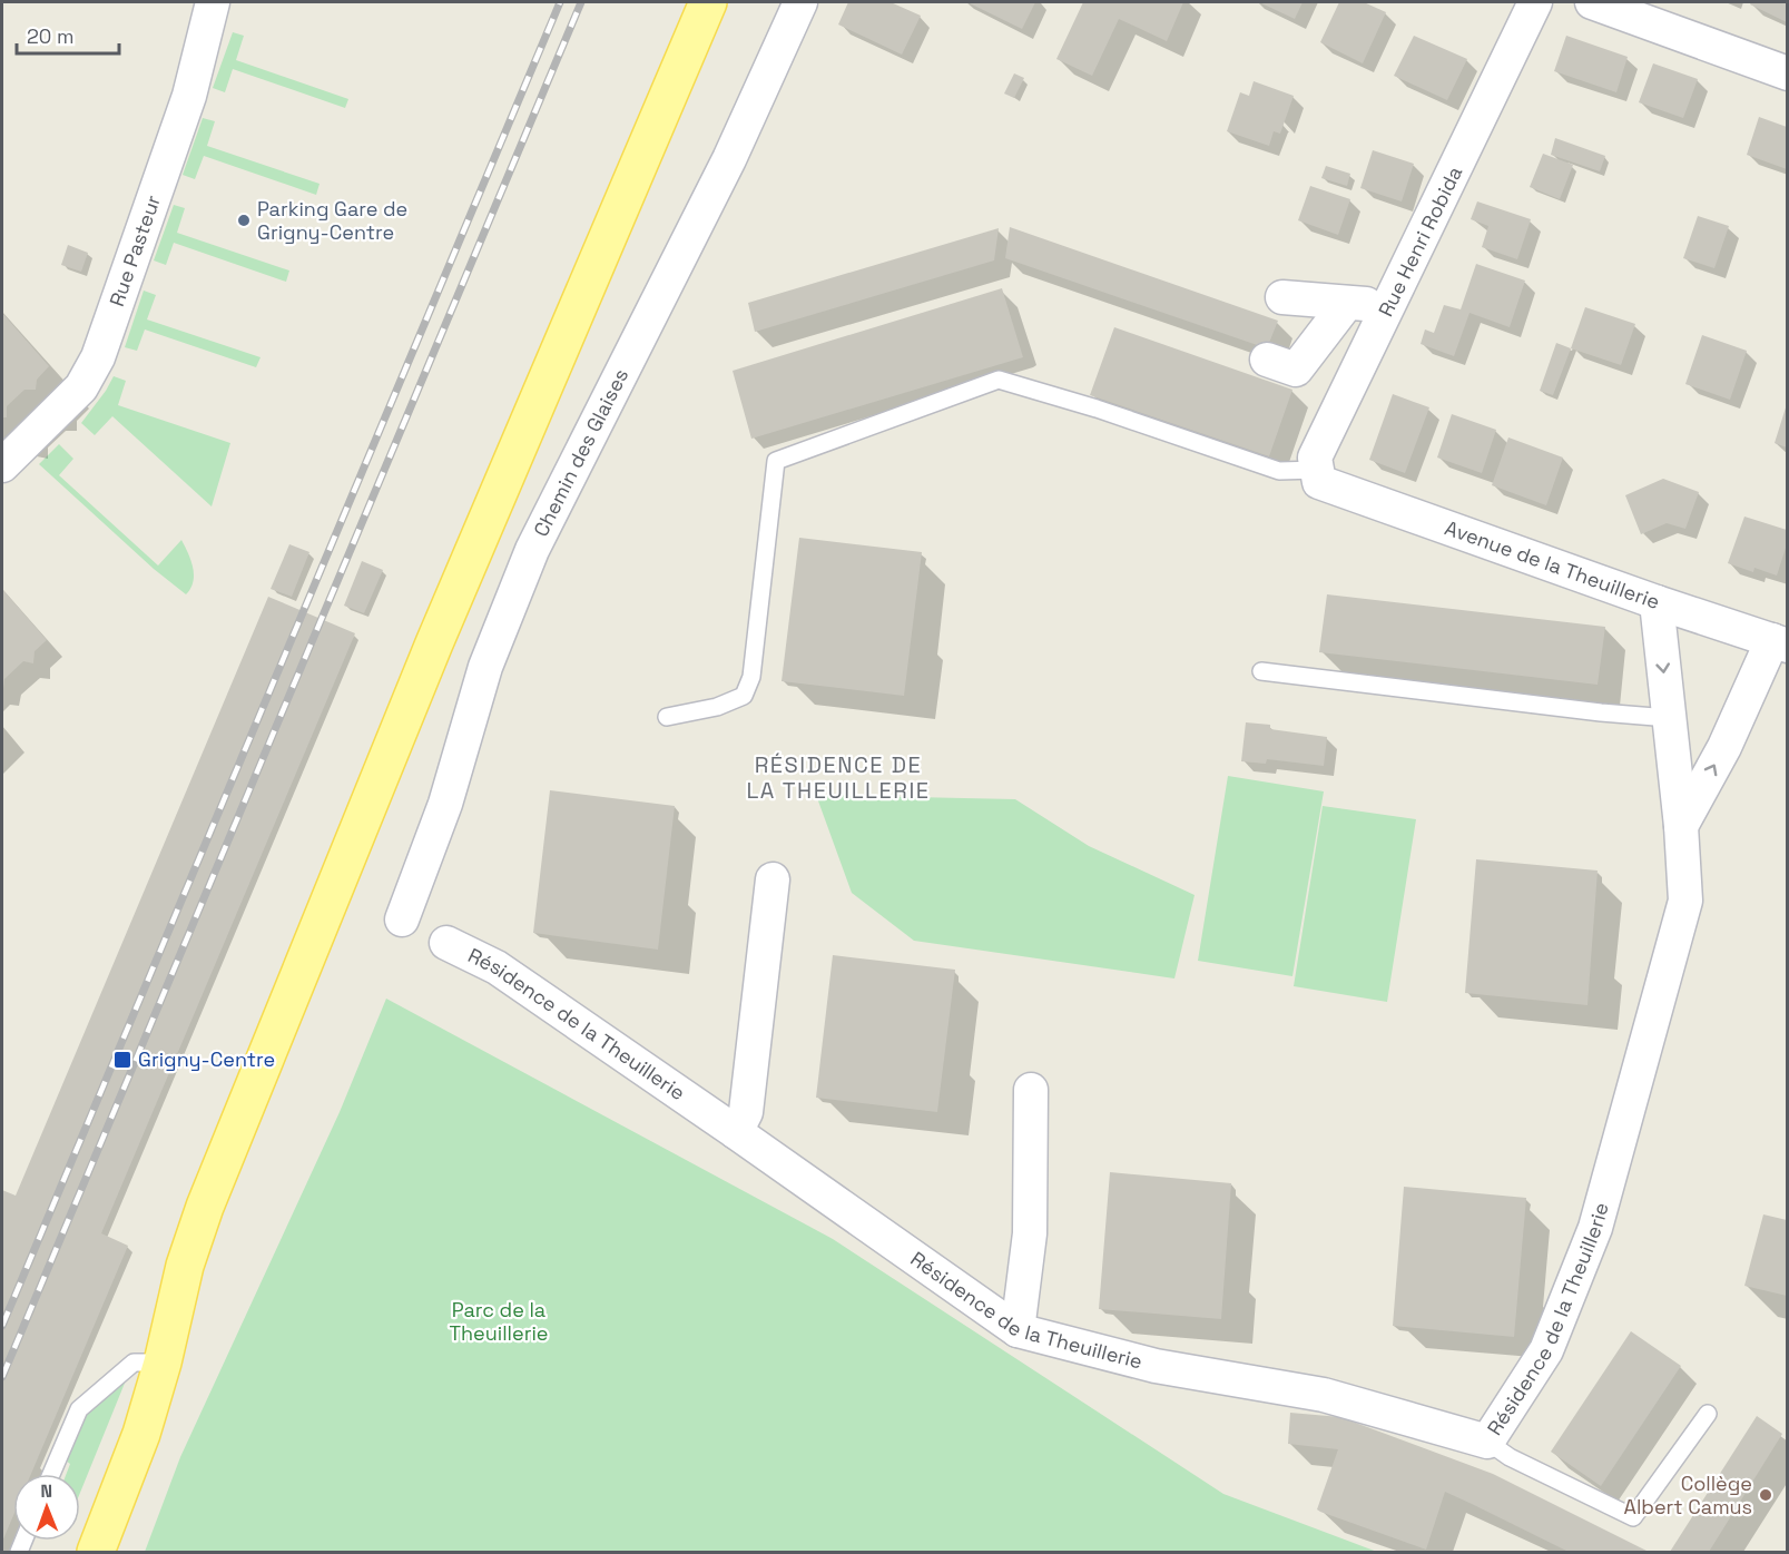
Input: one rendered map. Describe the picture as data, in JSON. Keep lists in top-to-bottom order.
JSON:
{
  "streets": {
    "street": [
      "Rue Henri Robida",
      "Rue Pasteur",
      "Chemin des Glaises",
      "Avenue de la Theuillerie",
      "Résidence de la Theuillerie"
    ]
  },
  "crossings": [
    ["Rue Henri Robida", "Avenue de la Theuillerie"],
    ["Avenue de la Theuillerie", "Résidence de la Theuillerie"]
  ],
  "districts": ["RÉSIDENCE DE LA THEUILLERIE"],
  "parks": ["Parc de la Theuillerie"],
  "places": {
    "other": ["Parking Gare de Grigny-Centre", "Collège Albert Camus"],
    "transit": ["Grigny-Centre"]
  },
  "scale_bar": "20 m",
  "north": "top"
}
